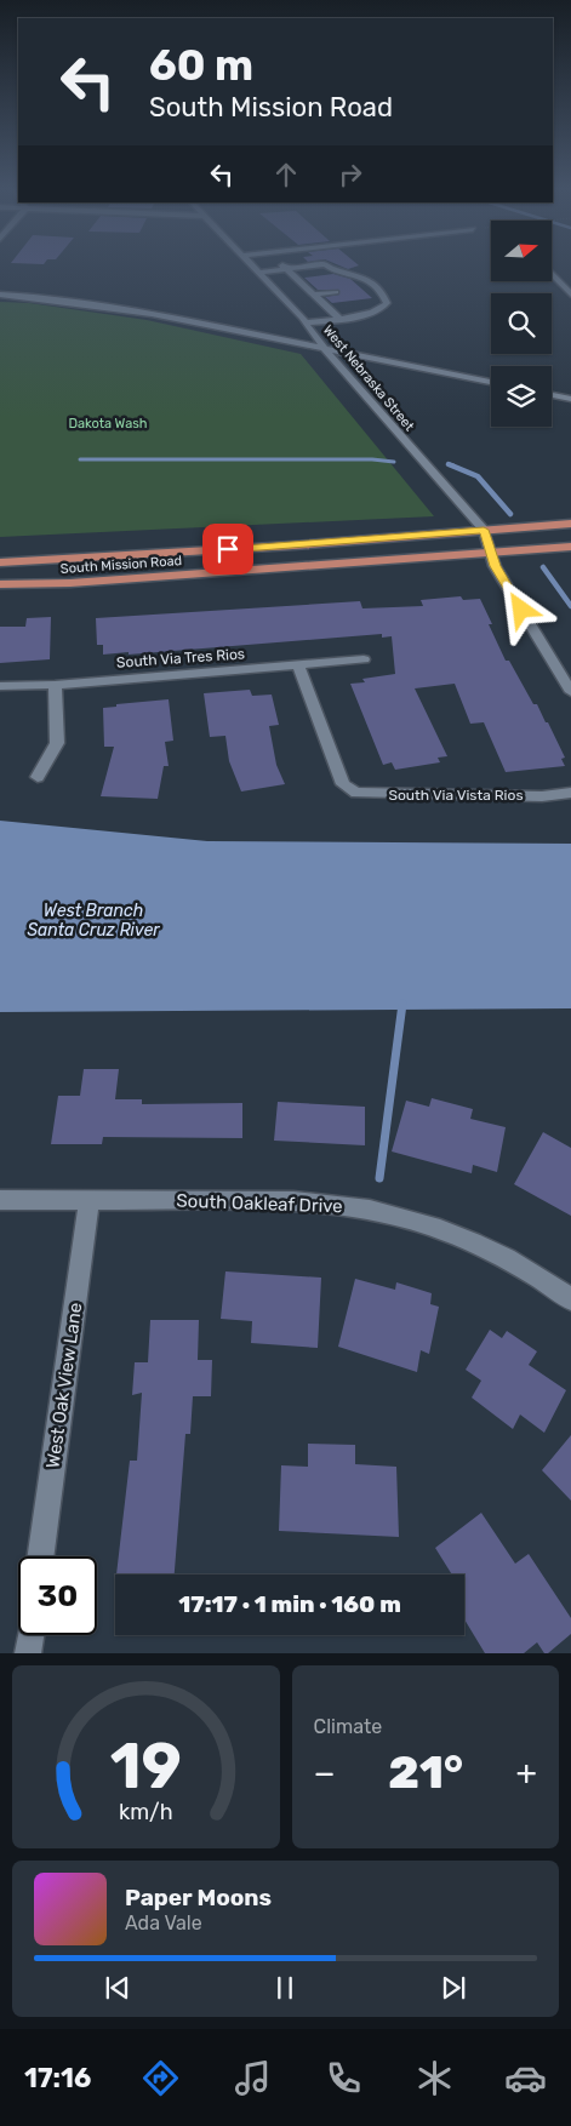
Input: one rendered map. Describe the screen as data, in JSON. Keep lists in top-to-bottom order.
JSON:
{
  "streets": {
    "main road": ["South Mission Road"],
    "street": [
      "West Nebraska Street",
      "South Via Tres Rios",
      "South Via Vista Rios",
      "South Oakleaf Drive",
      "West Oak View Lane"
    ]
  },
  "crossings": [
    ["West Nebraska Street", "South Mission Road"],
    ["South Via Tres Rios", "South Via Vista Rios"],
    ["South Oakleaf Drive", "West Oak View Lane"]
  ],
  "water": ["West Branch Santa Cruz River"],
  "parks": ["Dakota Wash"],
  "north": "right",
  "page": {
    "turn": ["60 m", "South Mission Road"],
    "limit": "30",
    "trip": "17:17 · 1 min · 160 m",
    "tile": "Climate",
    "heat": ["−", "21°", "+"],
    "song": ["Paper Moons", "Ada Vale"],
    "tabs": "17:16",
    "gauge": ["19", "km/h"]
  }
}
